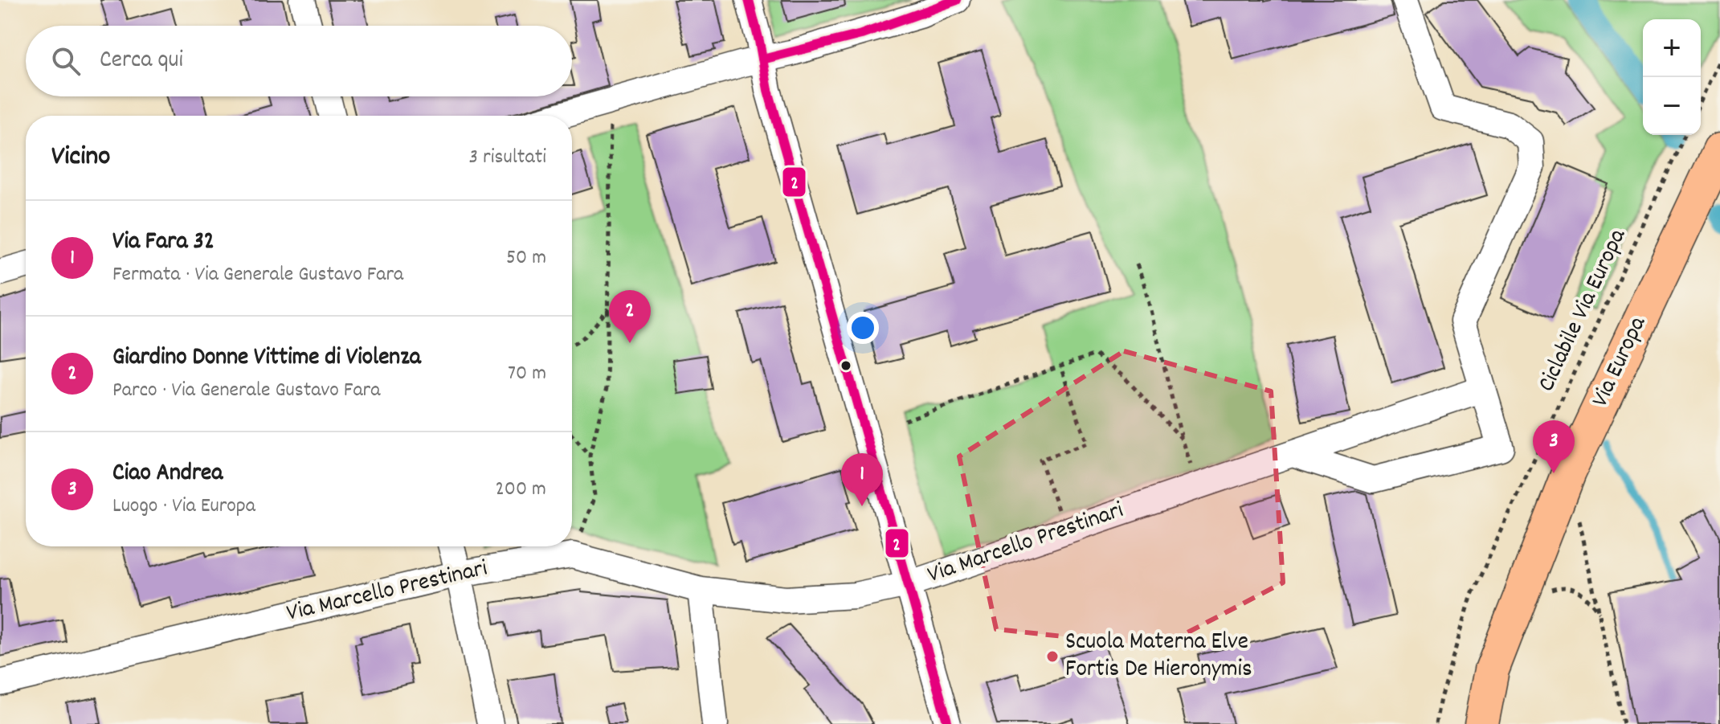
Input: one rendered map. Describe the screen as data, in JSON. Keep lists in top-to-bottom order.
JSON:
{
  "streets": {
    "main road": ["Via Europa"],
    "street": ["Via Marcello Prestinari"],
    "path": ["Ciclabile Via Europa"]
  },
  "places": ["Scuola Materna Elve Fortis De Hieronymis"],
  "lines": ["transit line 2"],
  "page": {
    "map_buttons": ["+", "−"],
    "search": "Cerca qui",
    "heading": ["Vicino", "3 risultati"],
    "list": [
      {
        "mark": "1",
        "name": "Via Fara 32",
        "note": "Fermata · Via Generale Gustavo Fara",
        "value": "50 m"
      },
      {
        "mark": "2",
        "name": "Giardino Donne Vittime di Violenza",
        "note": "Parco · Via Generale Gustavo Fara",
        "value": "70 m"
      },
      {
        "mark": "3",
        "name": "Ciao Andrea",
        "note": "Luogo · Via Europa",
        "value": "200 m"
      }
    ],
    "pins": ["2", "3", "1"]
  }
}
